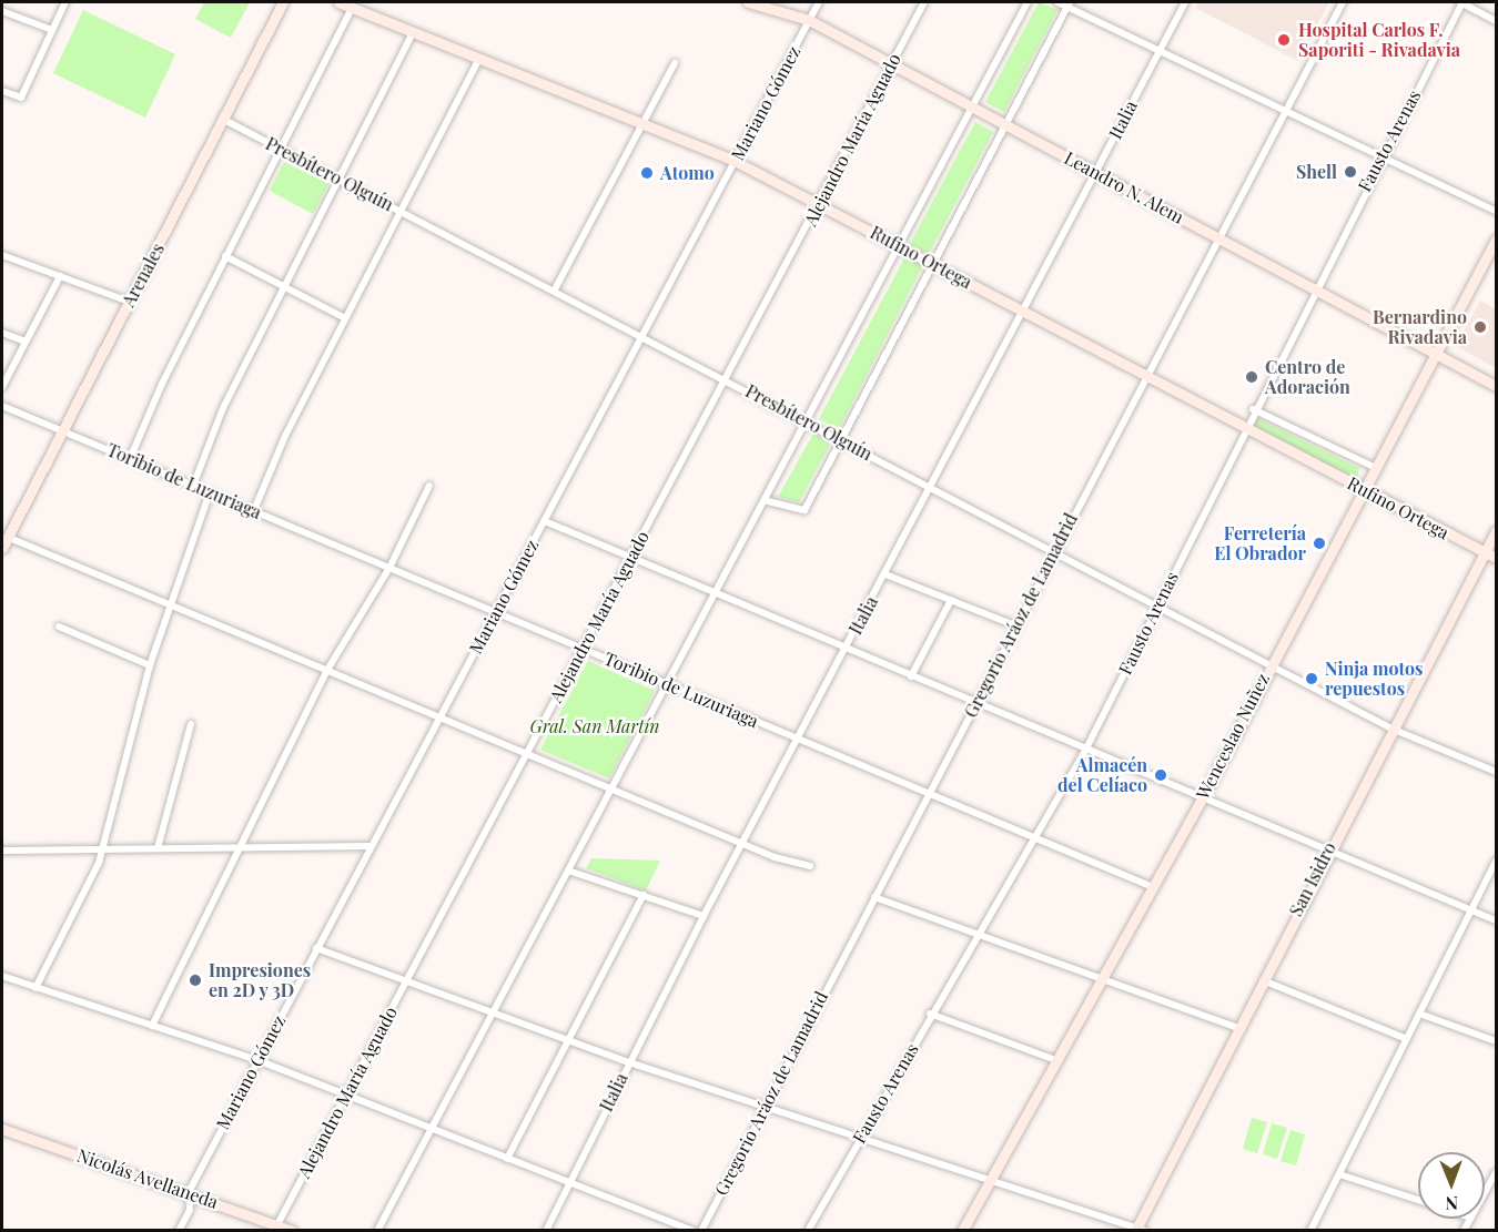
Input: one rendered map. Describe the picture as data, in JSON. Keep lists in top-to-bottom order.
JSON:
{
  "streets": {
    "street": [
      "Mariano Gómez",
      "Italia",
      "Alejandro María Aguado",
      "Fausto Arenas",
      "Presbítero Olguín",
      "Leandro N. Alem",
      "Rufino Ortega",
      "Arenales",
      "Toribio de Luzuriaga",
      "Gregorio Aráoz de Lamadrid",
      "Wenceslao Nuñez",
      "San Isidro",
      "Nicolás Avellaneda"
    ]
  },
  "crossings": [
    ["Mariano Gómez", "Presbítero Olguín"],
    ["Mariano Gómez", "Leandro N. Alem"],
    ["Mariano Gómez", "Rufino Ortega"],
    ["Mariano Gómez", "Toribio de Luzuriaga"],
    ["Mariano Gómez", "Nicolás Avellaneda"],
    ["Italia", "Presbítero Olguín"],
    ["Italia", "Leandro N. Alem"],
    ["Italia", "Rufino Ortega"],
    ["Italia", "Toribio de Luzuriaga"],
    ["Alejandro María Aguado", "Presbítero Olguín"],
    ["Alejandro María Aguado", "Leandro N. Alem"],
    ["Alejandro María Aguado", "Rufino Ortega"],
    ["Alejandro María Aguado", "Toribio de Luzuriaga"],
    ["Alejandro María Aguado", "Nicolás Avellaneda"],
    ["Fausto Arenas", "Presbítero Olguín"],
    ["Fausto Arenas", "Leandro N. Alem"],
    ["Fausto Arenas", "Rufino Ortega"],
    ["Fausto Arenas", "Toribio de Luzuriaga"],
    ["Presbítero Olguín", "Arenales"],
    ["Presbítero Olguín", "Gregorio Aráoz de Lamadrid"],
    ["Presbítero Olguín", "Wenceslao Nuñez"],
    ["Presbítero Olguín", "San Isidro"],
    ["Leandro N. Alem", "Gregorio Aráoz de Lamadrid"],
    ["Leandro N. Alem", "Wenceslao Nuñez"],
    ["Rufino Ortega", "Gregorio Aráoz de Lamadrid"],
    ["Rufino Ortega", "Wenceslao Nuñez"],
    ["Rufino Ortega", "San Isidro"],
    ["Arenales", "Toribio de Luzuriaga"],
    ["Toribio de Luzuriaga", "Gregorio Aráoz de Lamadrid"],
    ["Toribio de Luzuriaga", "Wenceslao Nuñez"]
  ],
  "parks": ["Gral. San Martín"],
  "places": [
    "Hospital Carlos F. Saporiti - Rivadavia",
    "Shell",
    "Atomo",
    "Bernardino Rivadavia",
    "Centro de Adoración",
    "Ferretería El Obrador",
    "Ninja motos repuestos",
    "Almacén del Celíaco",
    "Impresiones en 2D y 3D"
  ],
  "north": "bottom"
}
